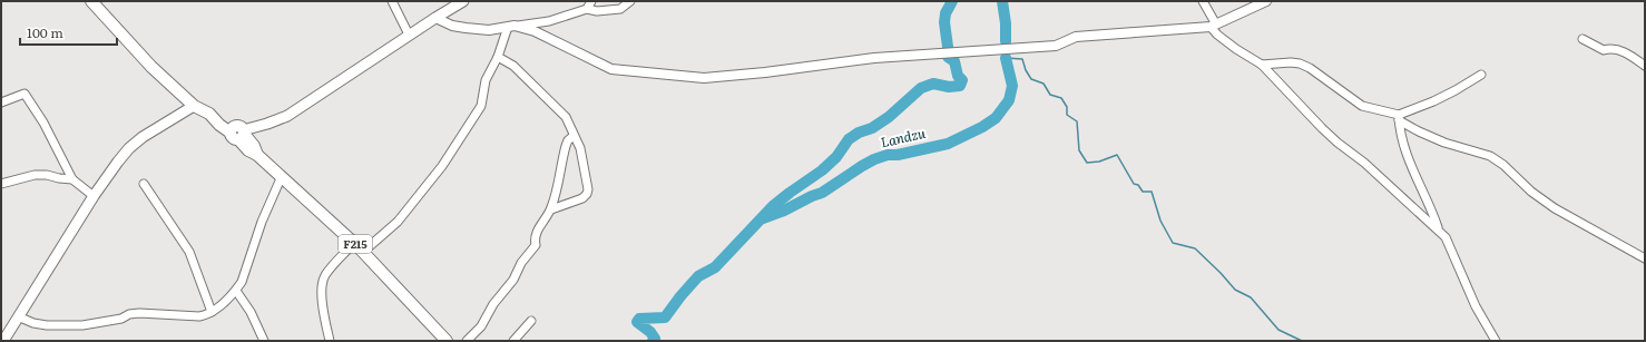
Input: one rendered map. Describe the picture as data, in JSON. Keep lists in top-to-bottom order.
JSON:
{
  "streets": {
    "main road": ["F215"]
  },
  "water": ["Landzu"],
  "scale_bar": "100 m"
}
